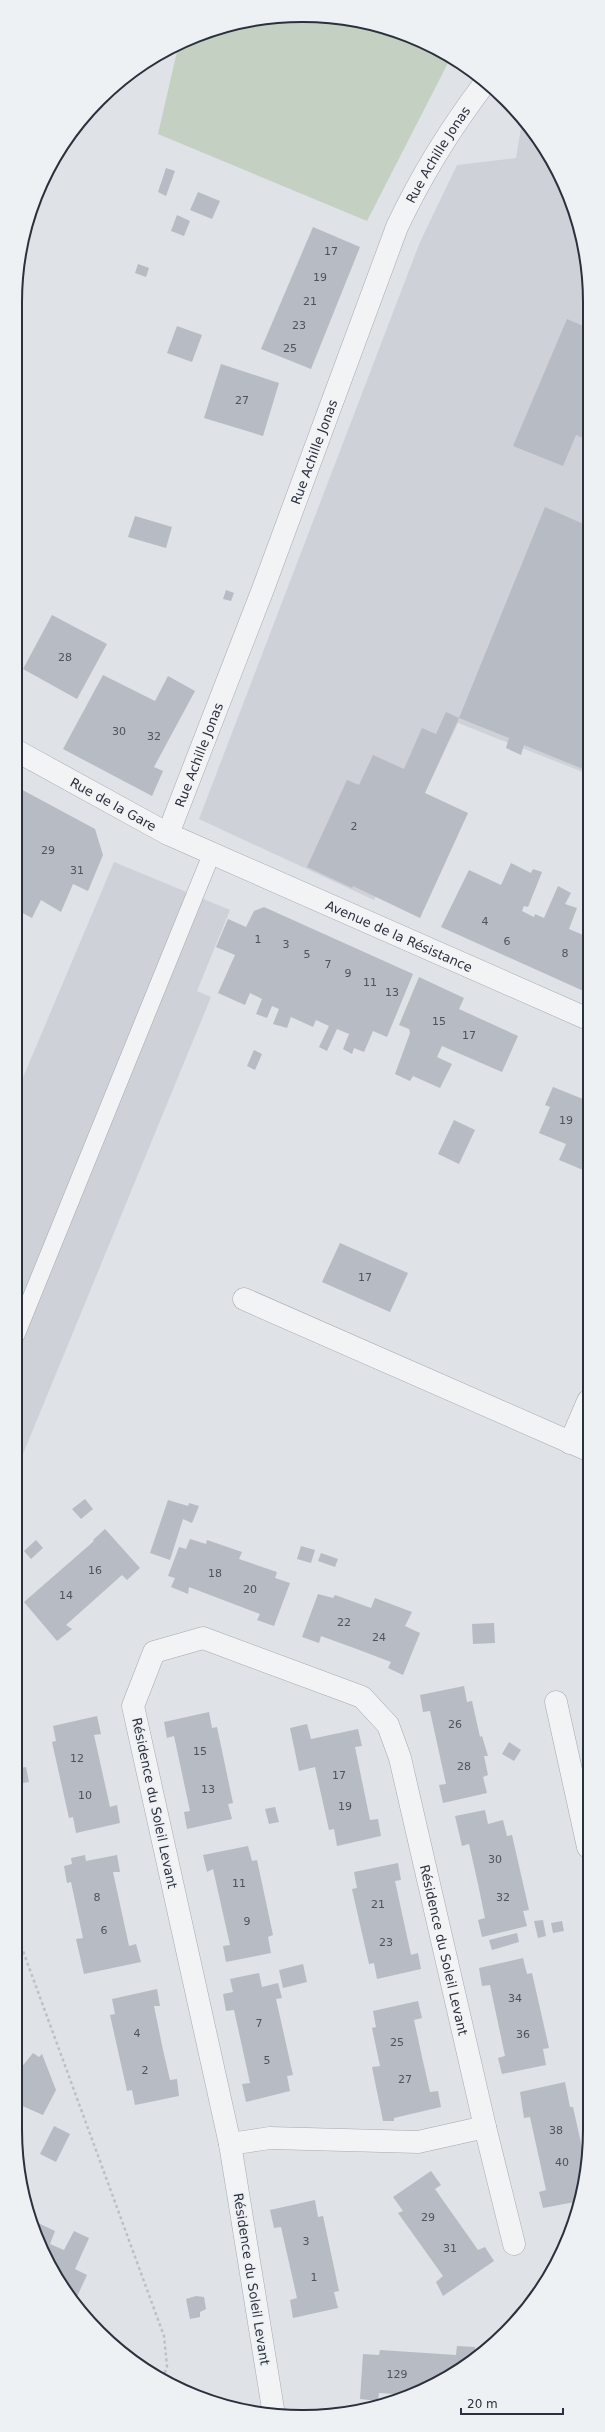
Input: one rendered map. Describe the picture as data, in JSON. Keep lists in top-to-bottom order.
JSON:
{
  "streets": {
    "street": [
      "Rue Achille Jonas",
      "Rue de la Gare",
      "Avenue de la Résistance",
      "Résidence du Soleil Levant"
    ]
  },
  "crossings": [
    ["Rue Achille Jonas", "Rue de la Gare"],
    ["Rue de la Gare", "Avenue de la Résistance"]
  ],
  "house_numbers": [
    "17",
    "19",
    "21",
    "23",
    "25",
    "27",
    "28",
    "30",
    "32",
    "2",
    "29",
    "31",
    "4",
    "1",
    "6",
    "3",
    "8",
    "5",
    "7",
    "9",
    "11",
    "13",
    "15",
    "17",
    "19",
    "17",
    "16",
    "18",
    "20",
    "14",
    "22",
    "24",
    "26",
    "15",
    "12",
    "28",
    "17",
    "13",
    "10",
    "19",
    "30",
    "11",
    "8",
    "32",
    "21",
    "9",
    "6",
    "23",
    "34",
    "7",
    "4",
    "36",
    "25",
    "5",
    "2",
    "27",
    "38",
    "40",
    "29",
    "3",
    "31",
    "1",
    "129"
  ],
  "scale_bar": "20 m"
}
